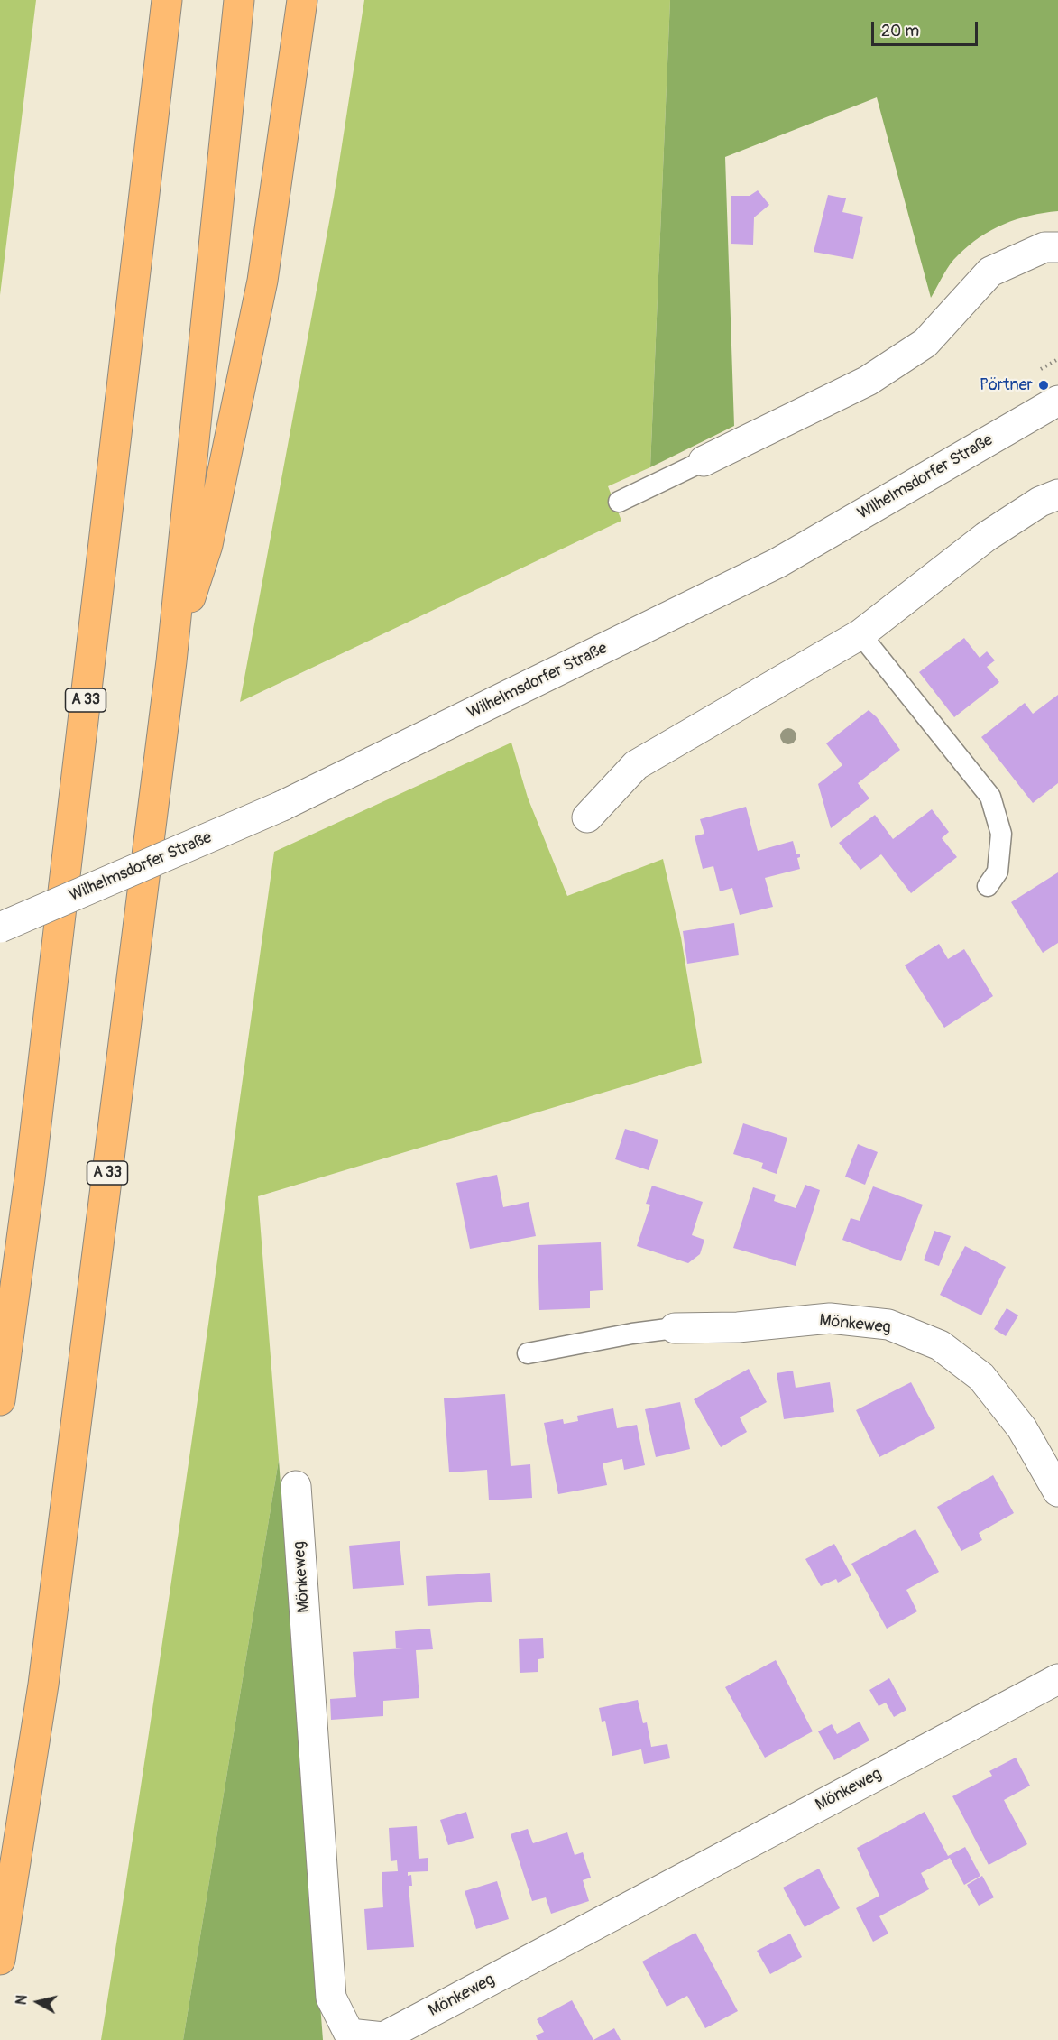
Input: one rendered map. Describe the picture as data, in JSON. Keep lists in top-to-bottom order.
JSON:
{
  "streets": {
    "highway": ["A 33"],
    "street": ["Wilhelmsdorfer Straße", "Mönkeweg"]
  },
  "places": ["Pörtner"],
  "scale_bar": "20 m",
  "north": "left"
}
